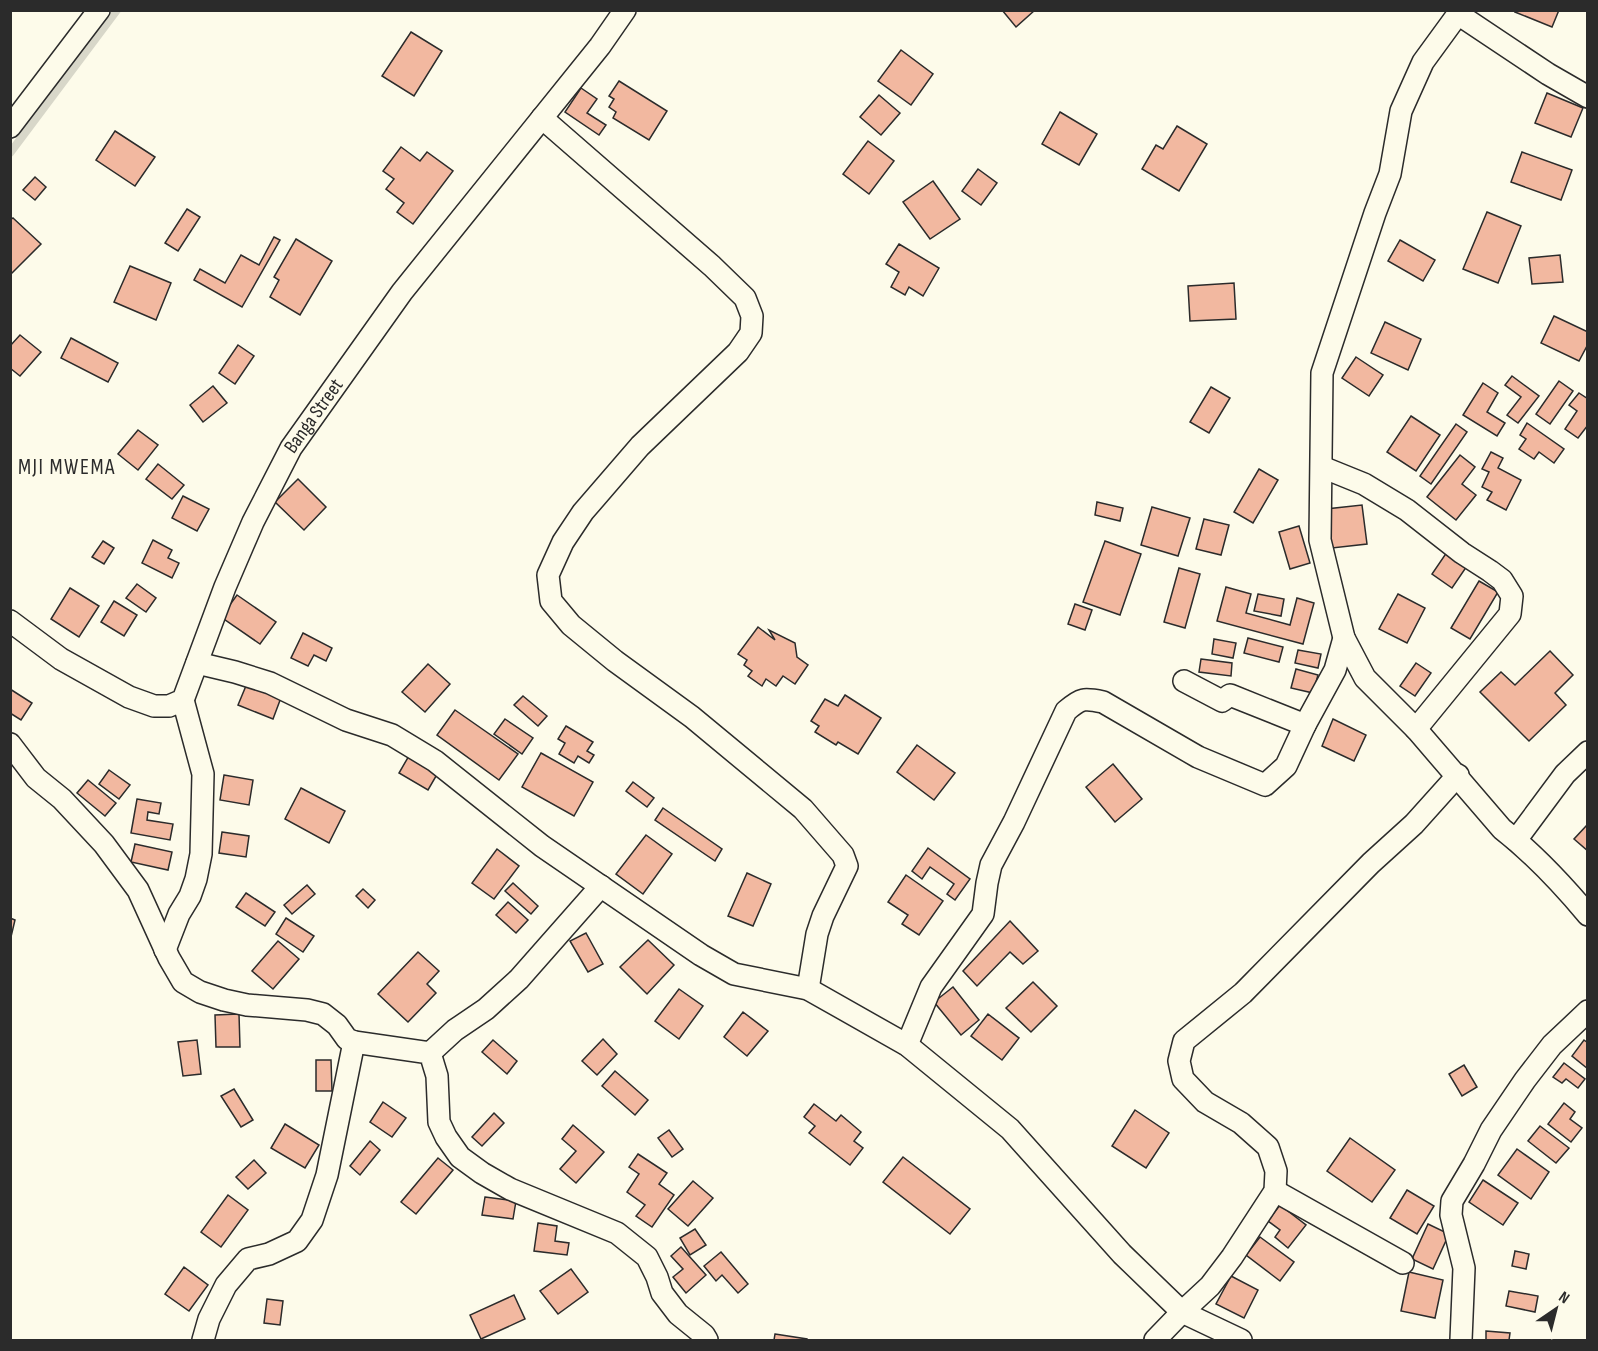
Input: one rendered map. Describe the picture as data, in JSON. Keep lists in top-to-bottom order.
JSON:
{
  "streets": {
    "street": ["Banga Street"]
  },
  "districts": ["MJI MWEMA"],
  "north": "top right"
}
